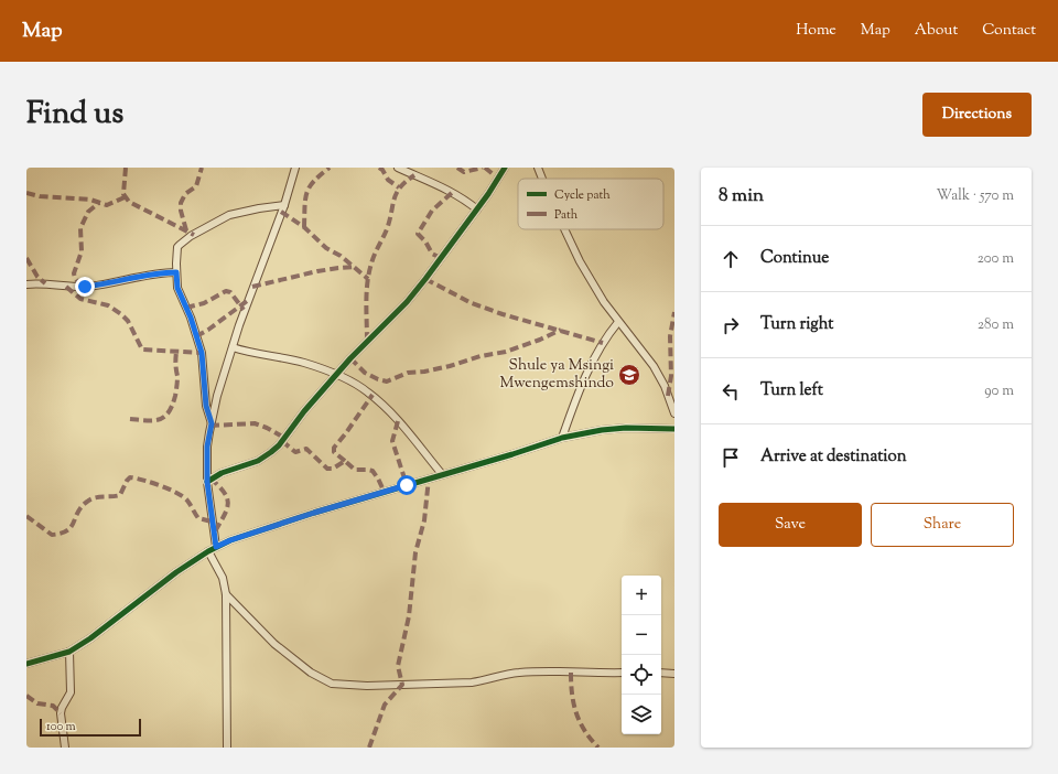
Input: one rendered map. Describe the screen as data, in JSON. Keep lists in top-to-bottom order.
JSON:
{
  "places": {
    "school or university": ["Shule ya Msingi Mwengemshindo"]
  },
  "legend": ["Cycle path", "Path"],
  "scale_bar": "100 m",
  "page": {
    "header": "Map",
    "nav": [
      "Home",
      "Map",
      "About",
      "Contact"
    ],
    "title": "Find us",
    "buttons": [
      "Directions",
      ["Save", "Share"]
    ],
    "heading": ["8 min", "Walk · 570 m"],
    "list": [
      ["Continue", "200 m"],
      ["Turn right", "280 m"],
      ["Turn left", "90 m"],
      "Arrive at destination"
    ],
    "map_buttons": ["+", "−"],
    "scale": "100 m"
  }
}
